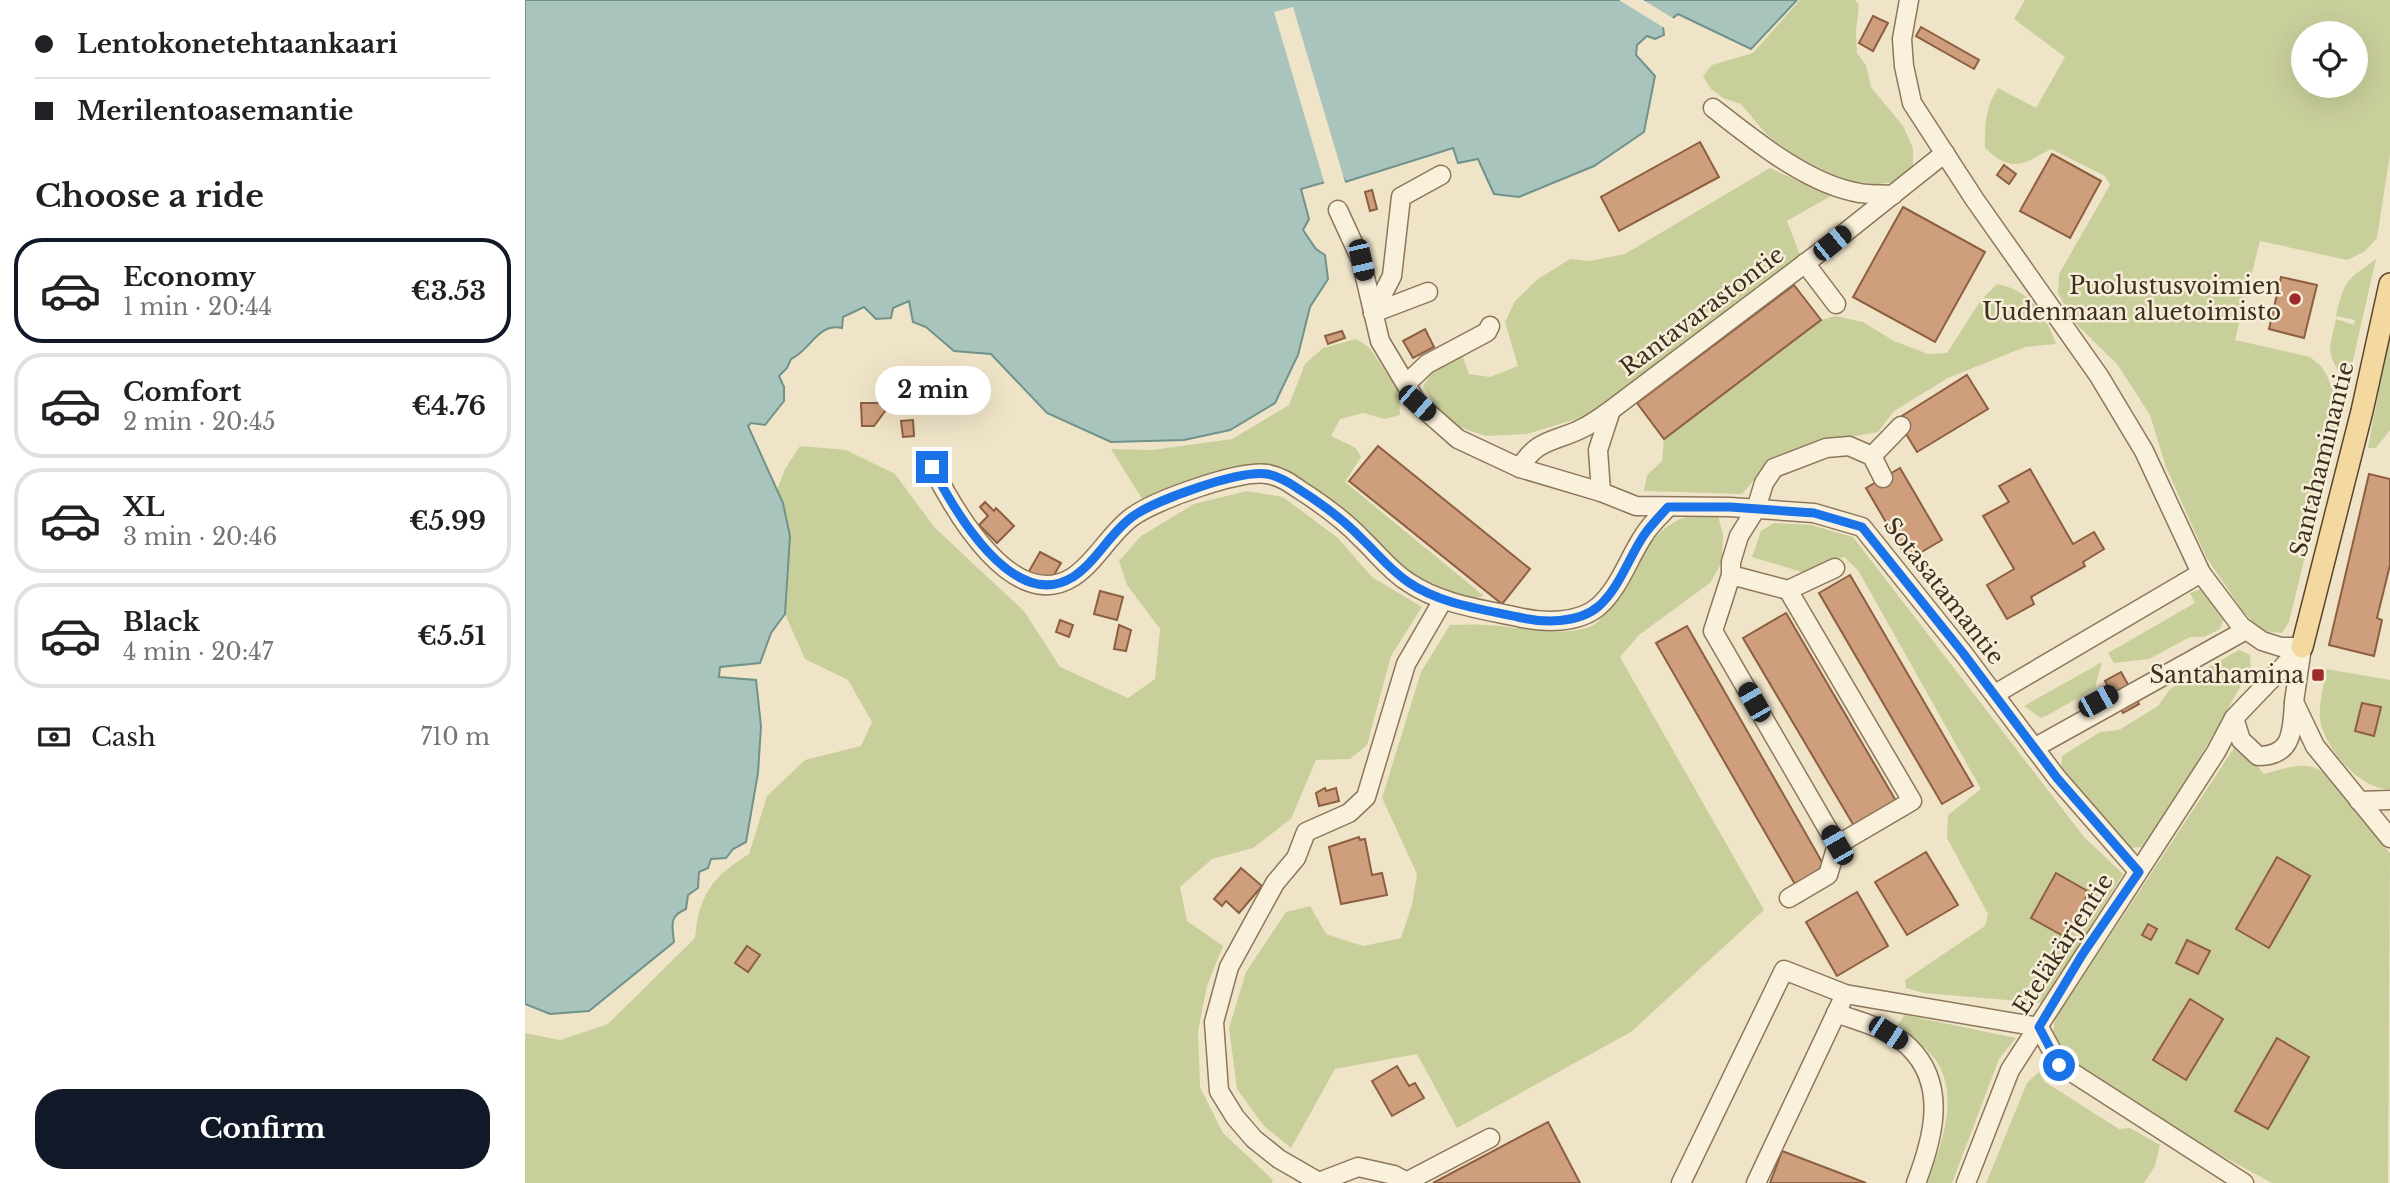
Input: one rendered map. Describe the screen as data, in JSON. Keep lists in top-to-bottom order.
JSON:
{
  "streets": {
    "main road": ["Santahaminantie"],
    "street": ["Rantavarastontie", "Sotasatamantie", "Eteläkärjentie"]
  },
  "crossings": [
    ["Rantavarastontie", "Sotasatamantie"],
    ["Santahaminantie", "Eteläkärjentie"],
    ["Sotasatamantie", "Eteläkärjentie"]
  ],
  "places": {
    "other": ["Puolustusvoimien Uudenmaan aluetoimisto"],
    "transit": ["Santahamina"]
  },
  "page": {
    "banner": ["Lentokonetehtaankaari", "Merilentoasemantie"],
    "heading": "Choose a ride",
    "list": [
      {
        "name": "Economy",
        "note": "1 min · 20:44",
        "value": "€3.53"
      },
      {
        "name": "Comfort",
        "note": "2 min · 20:45",
        "value": "€4.76"
      },
      {
        "name": "XL",
        "note": "3 min · 20:46",
        "value": "€5.99"
      },
      {
        "name": "Black",
        "note": "4 min · 20:47",
        "value": "€5.51"
      }
    ],
    "bubble": "2 min",
    "pay": ["Cash", "710 m"],
    "buttons": "Confirm"
  }
}
